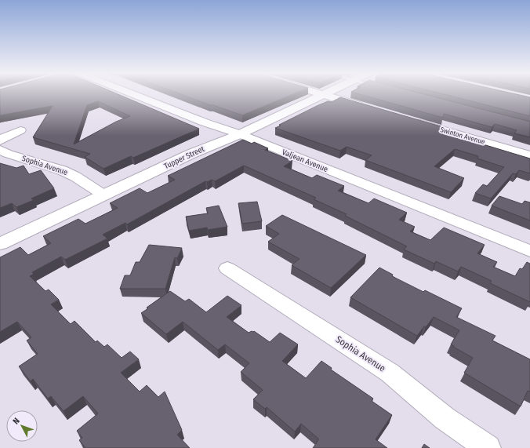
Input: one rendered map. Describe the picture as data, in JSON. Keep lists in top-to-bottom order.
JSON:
{
  "streets": {
    "street": [
      "Swinton Avenue",
      "Tupper Street",
      "Valjean Avenue",
      "Sophia Avenue"
    ]
  },
  "crossings": [
    ["Tupper Street", "Valjean Avenue"],
    ["Tupper Street", "Sophia Avenue"]
  ],
  "north": "top left"
}
